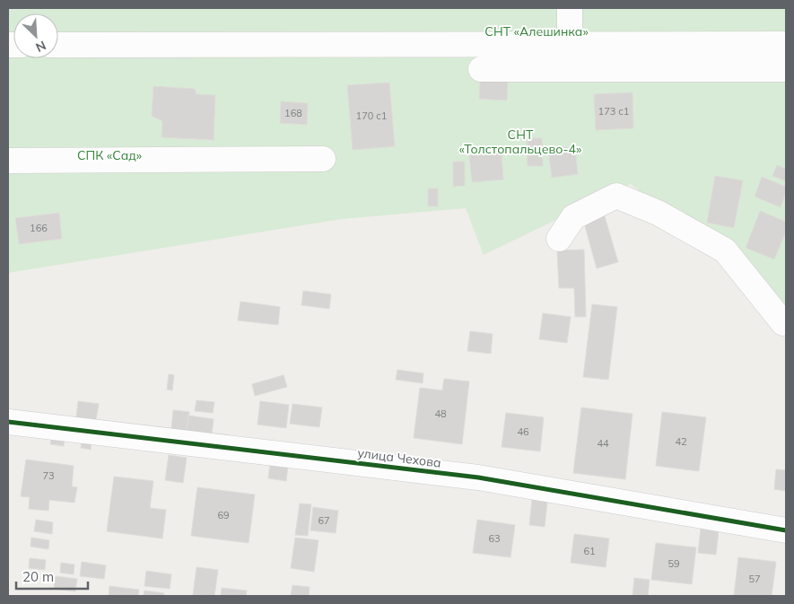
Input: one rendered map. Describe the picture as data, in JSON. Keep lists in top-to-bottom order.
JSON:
{
  "streets": {
    "street": ["улица Чехова"]
  },
  "parks": ["СНТ «Алешинка»", "СНТ «Толстопальцево-4»", "СПК «Сад»"],
  "house_numbers": [
    "173 с1",
    "168",
    "170 с1",
    "166",
    "48",
    "46",
    "42",
    "44",
    "73",
    "69",
    "67",
    "63",
    "61",
    "59",
    "57"
  ],
  "scale_bar": "20 m",
  "north": "bottom right"
}
